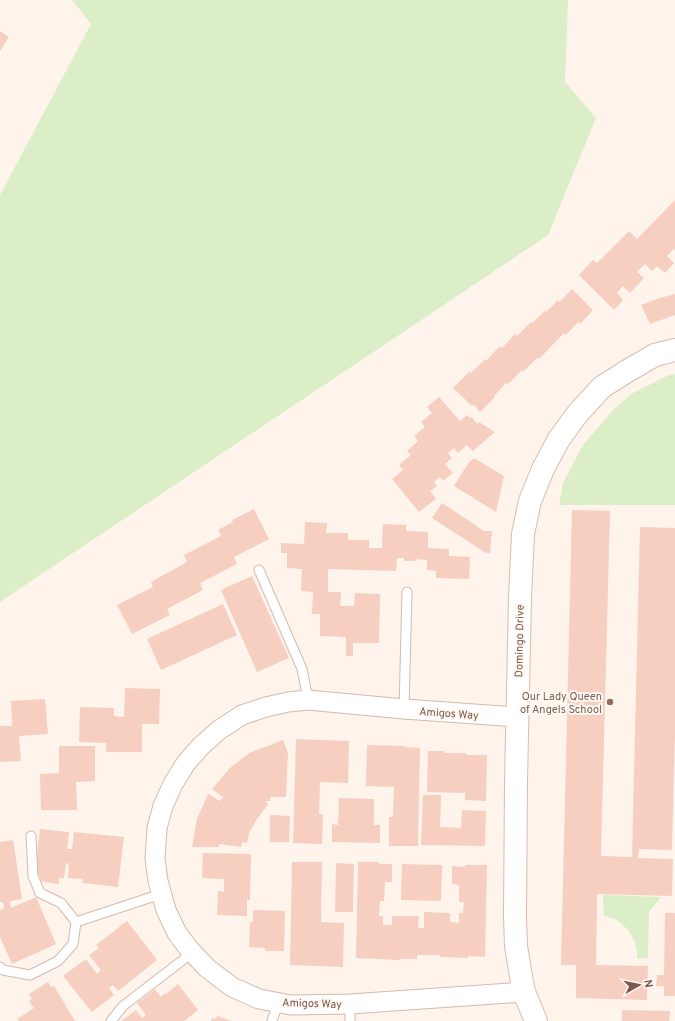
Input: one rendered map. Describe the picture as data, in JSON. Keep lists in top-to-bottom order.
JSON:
{
  "streets": {
    "street": ["Domingo Drive", "Amigos Way"]
  },
  "crossings": [
    ["Domingo Drive", "Amigos Way"]
  ],
  "places": ["Our Lady Queen of Angels School"],
  "north": "right"
}
